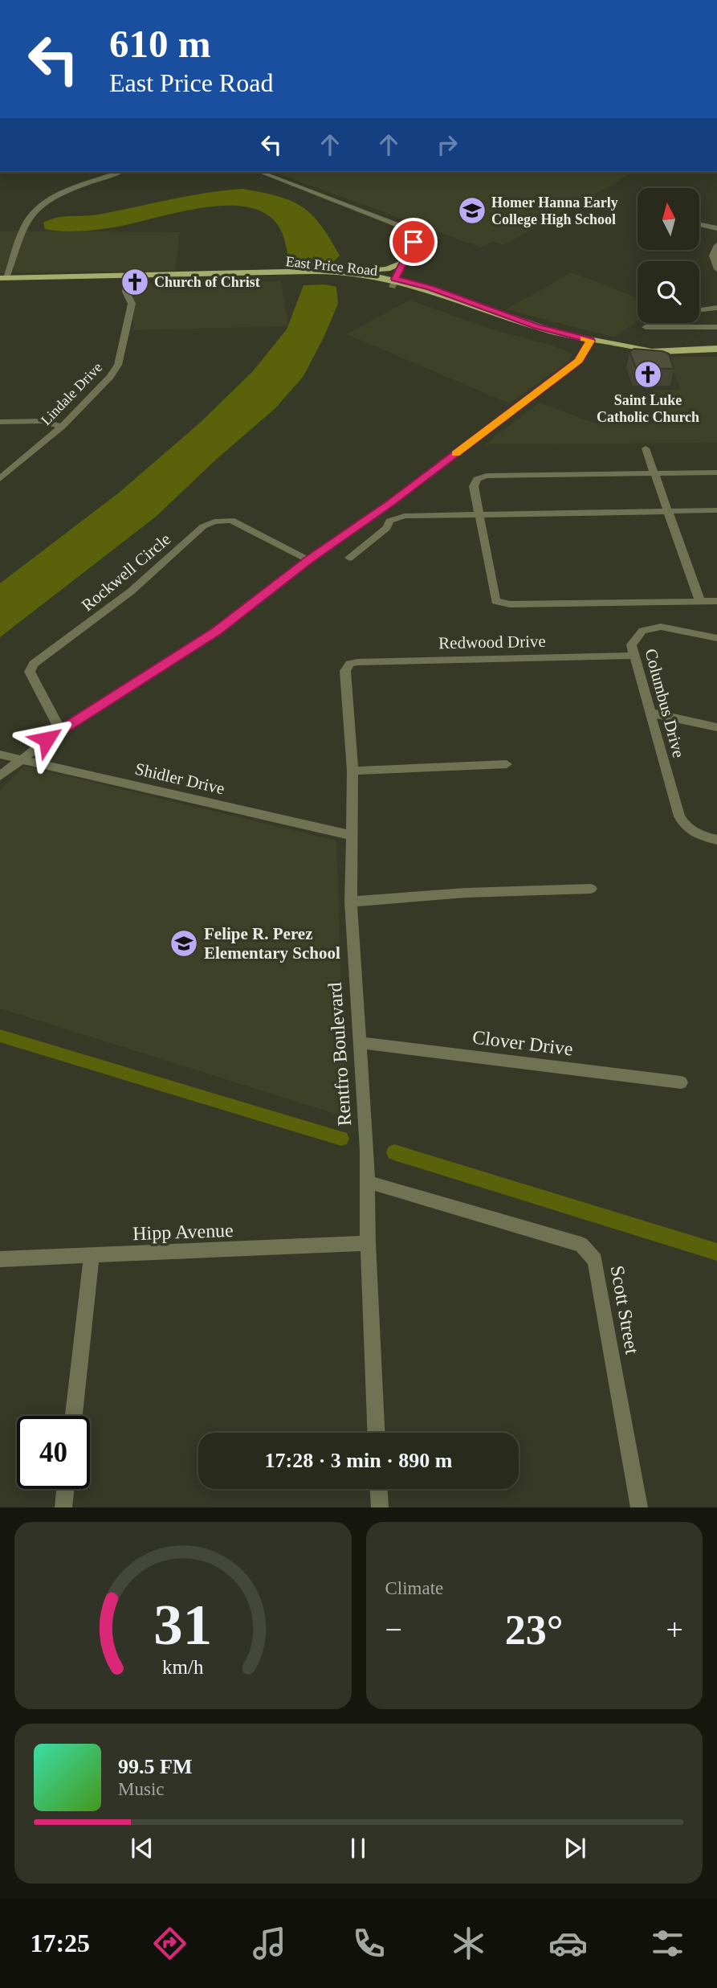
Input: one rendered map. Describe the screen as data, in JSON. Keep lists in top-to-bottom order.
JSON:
{
  "streets": {
    "main road": ["East Price Road"],
    "street": [
      "Lindale Drive",
      "Rockwell Circle",
      "Redwood Drive",
      "Columbus Drive",
      "Shidler Drive",
      "Clover Drive",
      "Rentfro Boulevard",
      "Hipp Avenue",
      "Scott Street"
    ]
  },
  "crossings": [
    ["East Price Road", "Lindale Drive"],
    ["Redwood Drive", "Columbus Drive"],
    ["Redwood Drive", "Rentfro Boulevard"],
    ["Shidler Drive", "Rentfro Boulevard"],
    ["Clover Drive", "Rentfro Boulevard"],
    ["Rentfro Boulevard", "Hipp Avenue"],
    ["Rentfro Boulevard", "Scott Street"]
  ],
  "places": {
    "school or university": ["Homer Hanna Early College High School", "Felipe R. Perez Elementary School"],
    "church": ["Church of Christ", "Saint Luke Catholic Church"]
  },
  "north": "top",
  "page": {
    "turn": ["610 m", "East Price Road"],
    "limit": "40",
    "trip": "17:28 · 3 min · 890 m",
    "tile": "Climate",
    "heat": ["−", "23°", "+"],
    "song": ["99.5 FM", "Music"],
    "tabs": "17:25",
    "gauge": ["31", "km/h"]
  }
}
